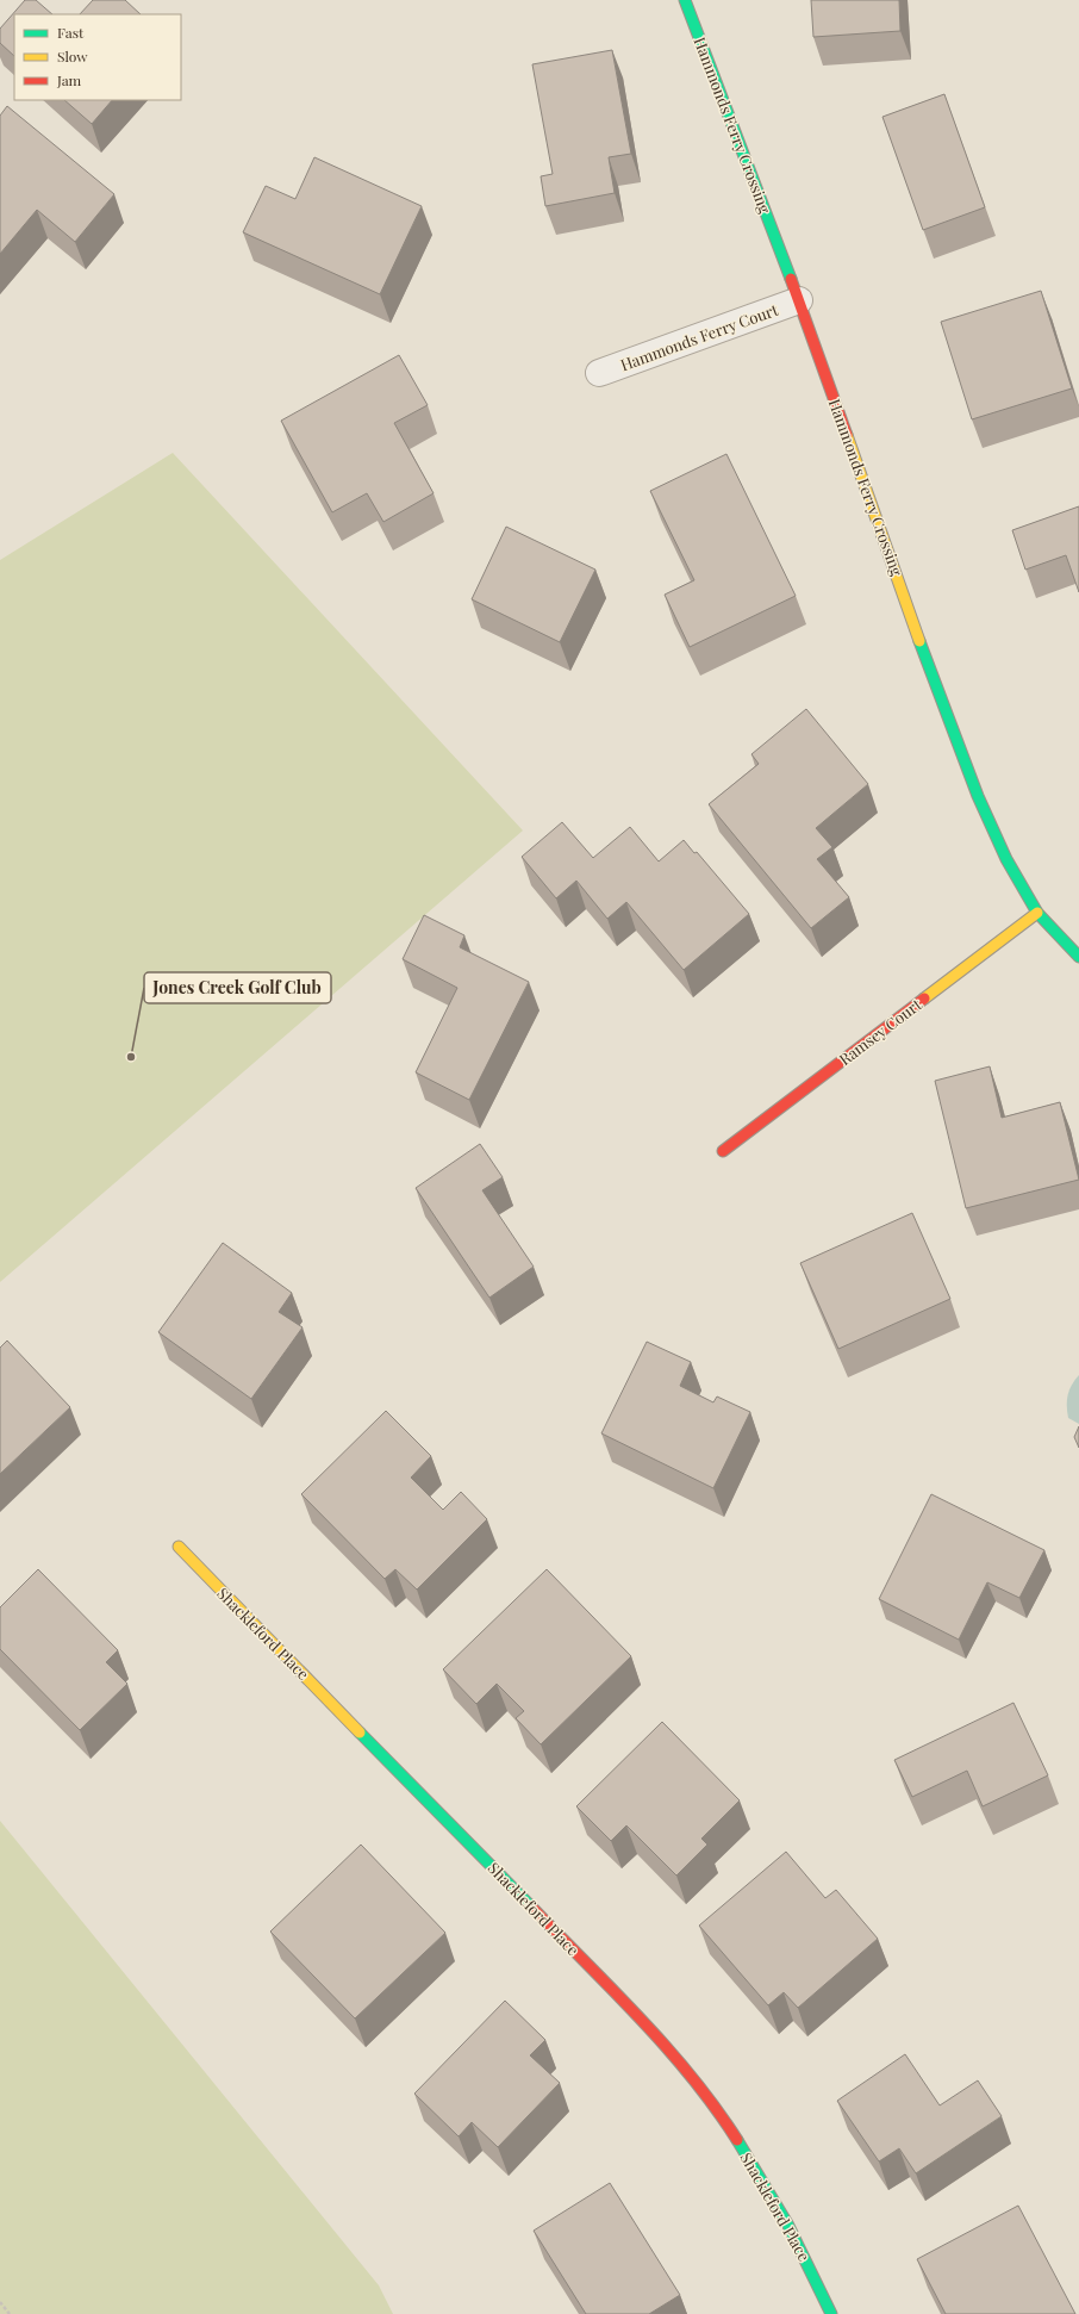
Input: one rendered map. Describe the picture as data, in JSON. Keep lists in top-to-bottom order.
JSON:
{
  "streets": {
    "street": [
      "Hammonds Ferry Crossing",
      "Hammonds Ferry Court",
      "Ramsey Court",
      "Shackleford Place"
    ]
  },
  "crossings": [
    ["Hammonds Ferry Crossing", "Hammonds Ferry Court"],
    ["Hammonds Ferry Crossing", "Ramsey Court"]
  ],
  "places": ["Jones Creek Golf Club"],
  "legend": ["Fast", "Slow", "Jam"]
}
